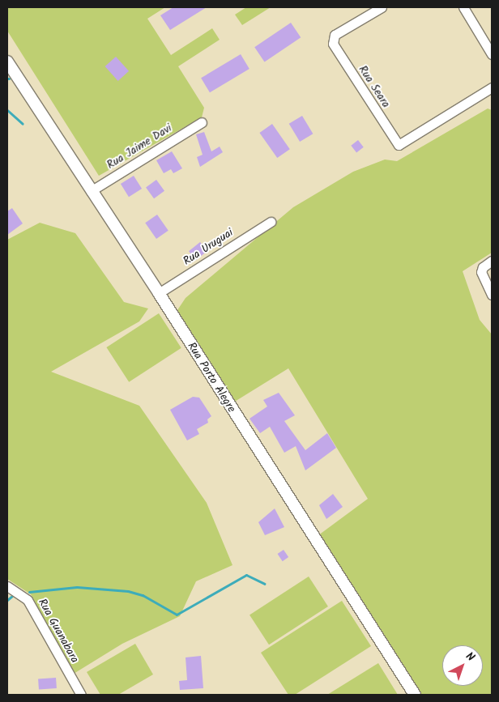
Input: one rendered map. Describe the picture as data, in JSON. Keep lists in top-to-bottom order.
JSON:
{
  "streets": {
    "street": [
      "Rua Seara",
      "Rua Jaime Davi",
      "Rua Uruguai",
      "Rua Porto Alegre",
      "Rua Guanabara"
    ]
  },
  "crossings": [
    ["Rua Jaime Davi", "Rua Porto Alegre"],
    ["Rua Uruguai", "Rua Porto Alegre"]
  ],
  "north": "top right"
}
